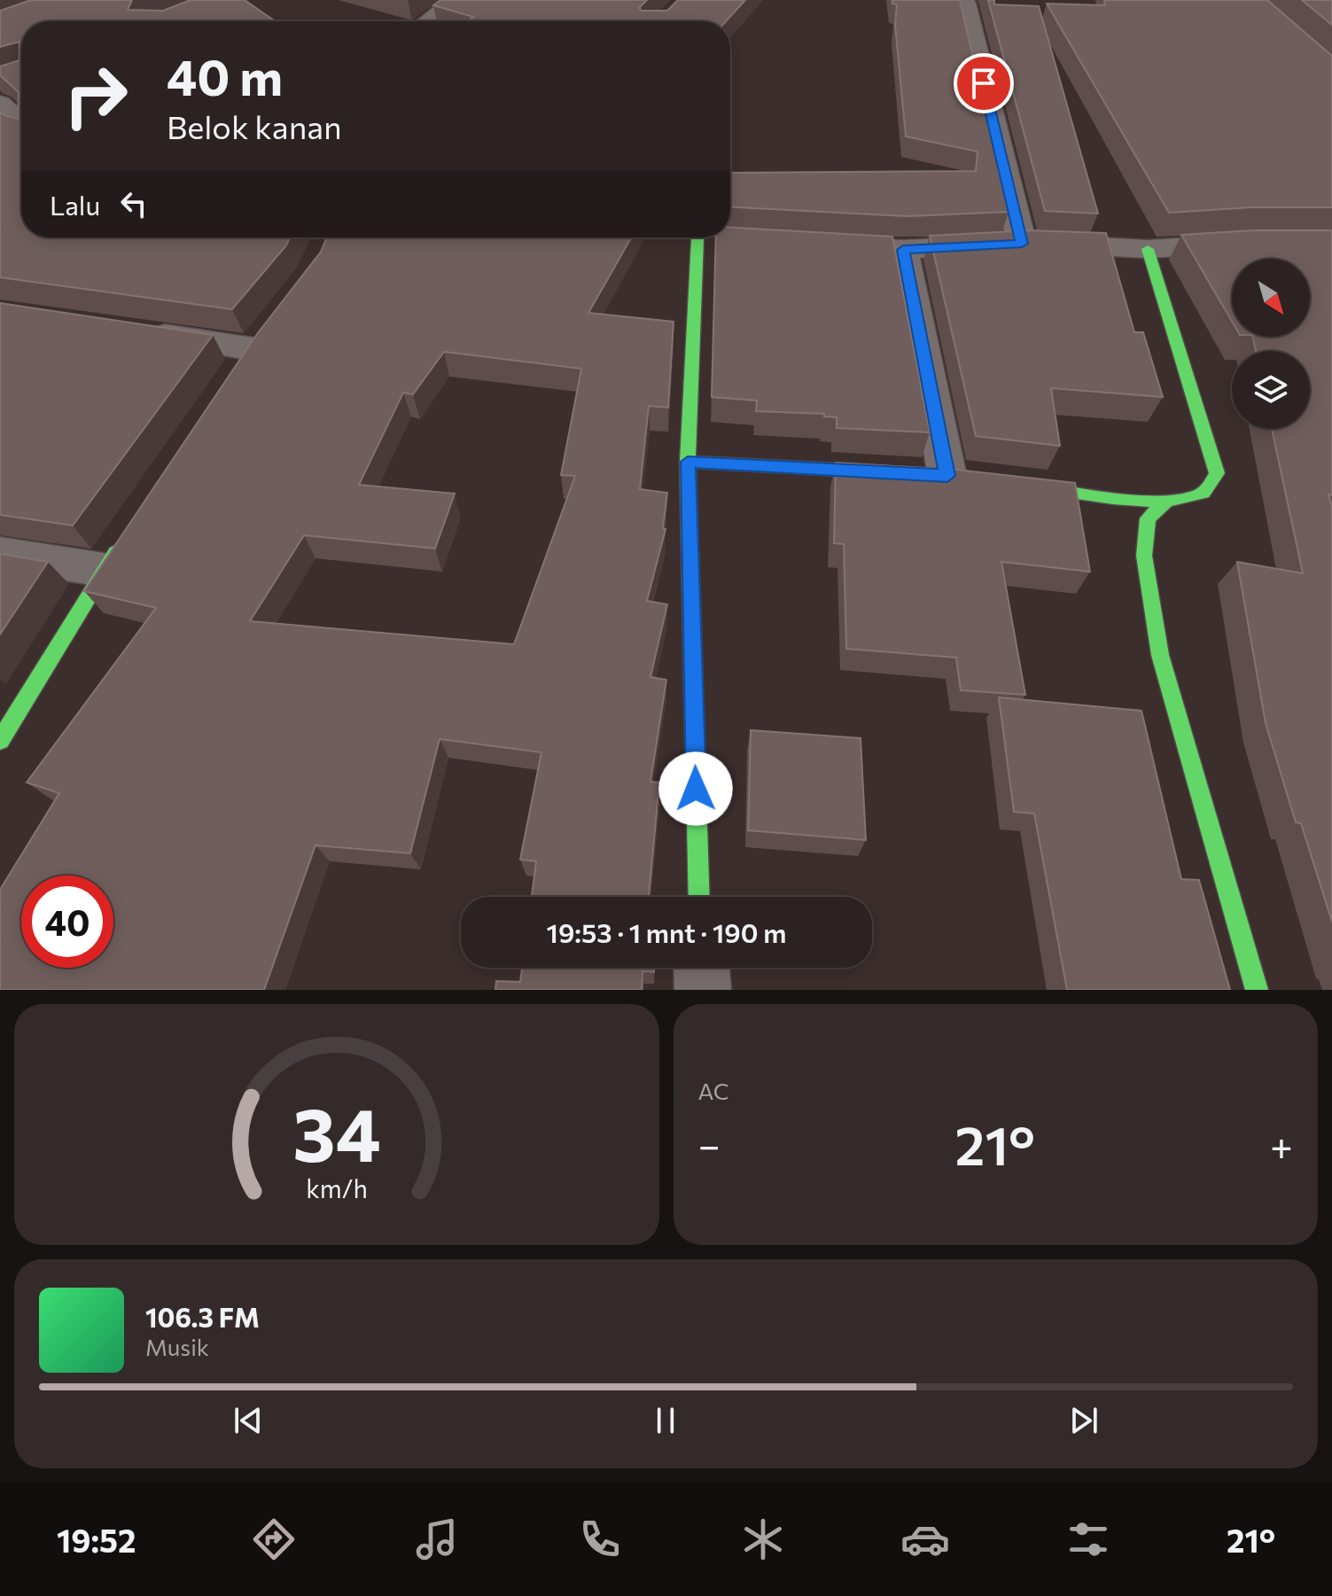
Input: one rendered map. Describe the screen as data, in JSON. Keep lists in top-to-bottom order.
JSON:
{
  "north": "bottom right",
  "page": {
    "turn": ["40 m", "Belok kanan"],
    "then": "Lalu",
    "limit": "40",
    "trip": "19:53 · 1 mnt · 190 m",
    "tile": "AC",
    "heat": ["−", "21°", "+"],
    "song": ["106.3 FM", "Musik"],
    "tabs": ["19:52", "21°"],
    "gauge": ["34", "km/h"]
  }
}
